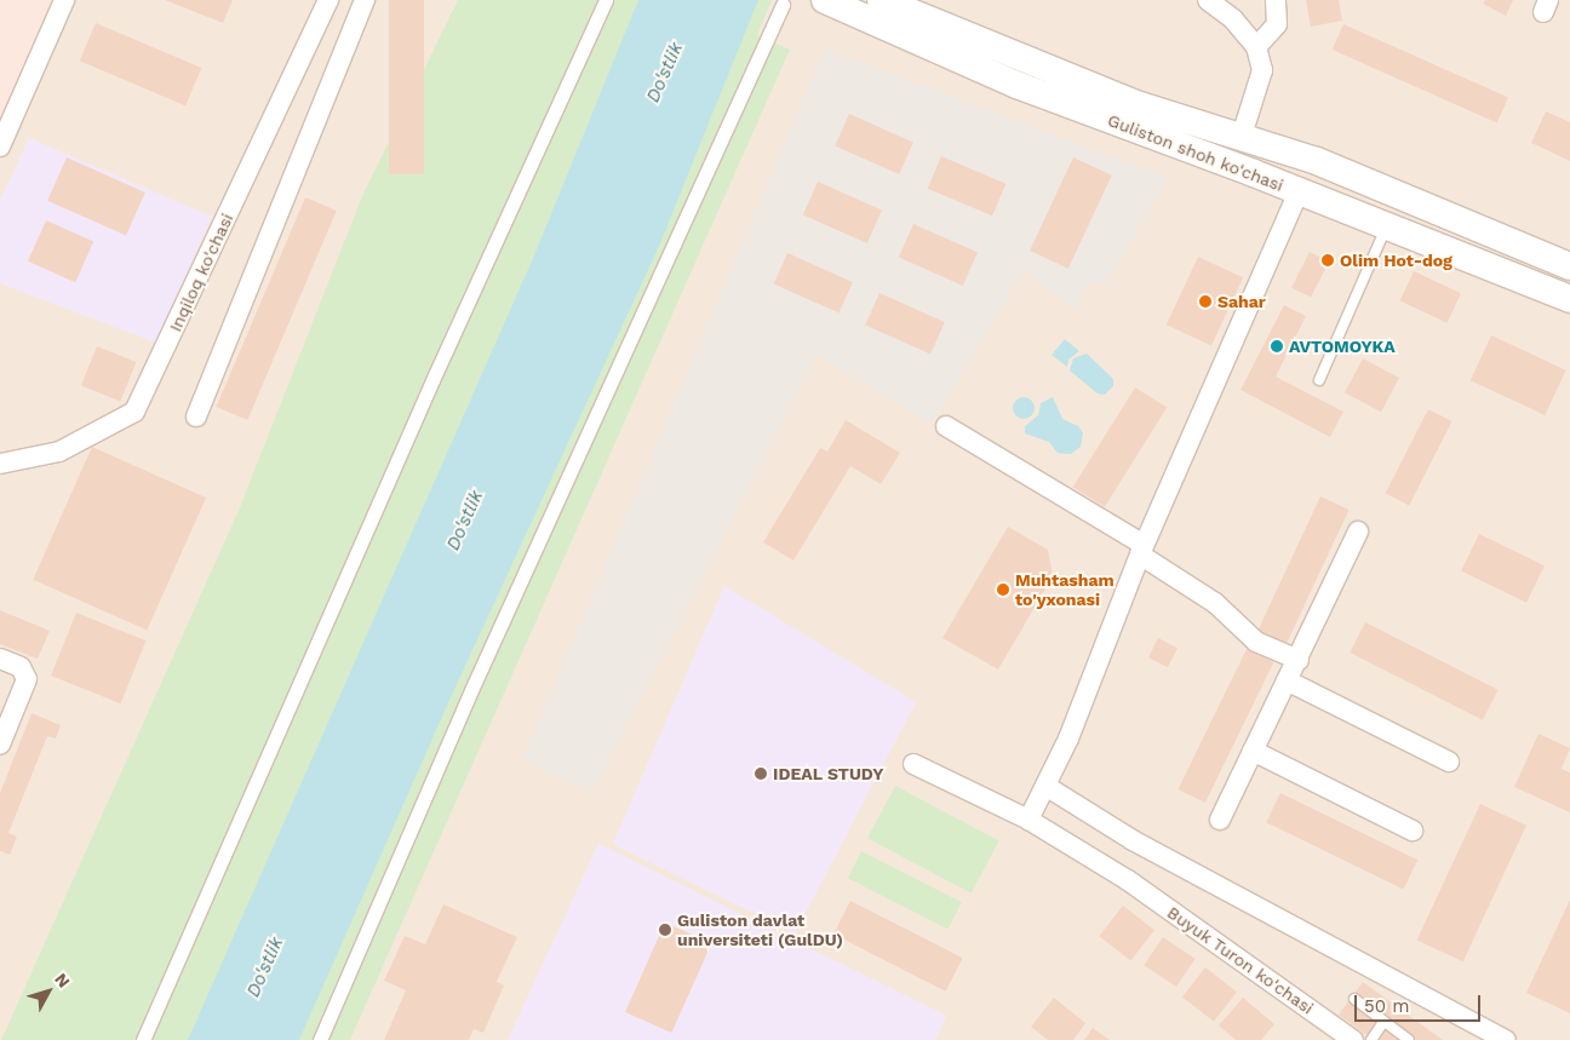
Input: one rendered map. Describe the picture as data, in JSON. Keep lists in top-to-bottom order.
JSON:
{
  "streets": {
    "main road": ["Guliston shoh ko'chasi"],
    "street": ["Inqiloq ko'chasi", "Buyuk Turon ko'chasi"]
  },
  "water": ["Do'stlik"],
  "places": [
    "Olim Hot-dog",
    "Sahar",
    "AVTOMOYKA",
    "Muhtasham to'yxonasi",
    "IDEAL STUDY",
    "Guliston davlat universiteti (GulDU)"
  ],
  "scale_bar": "50 m",
  "north": "top right"
}
